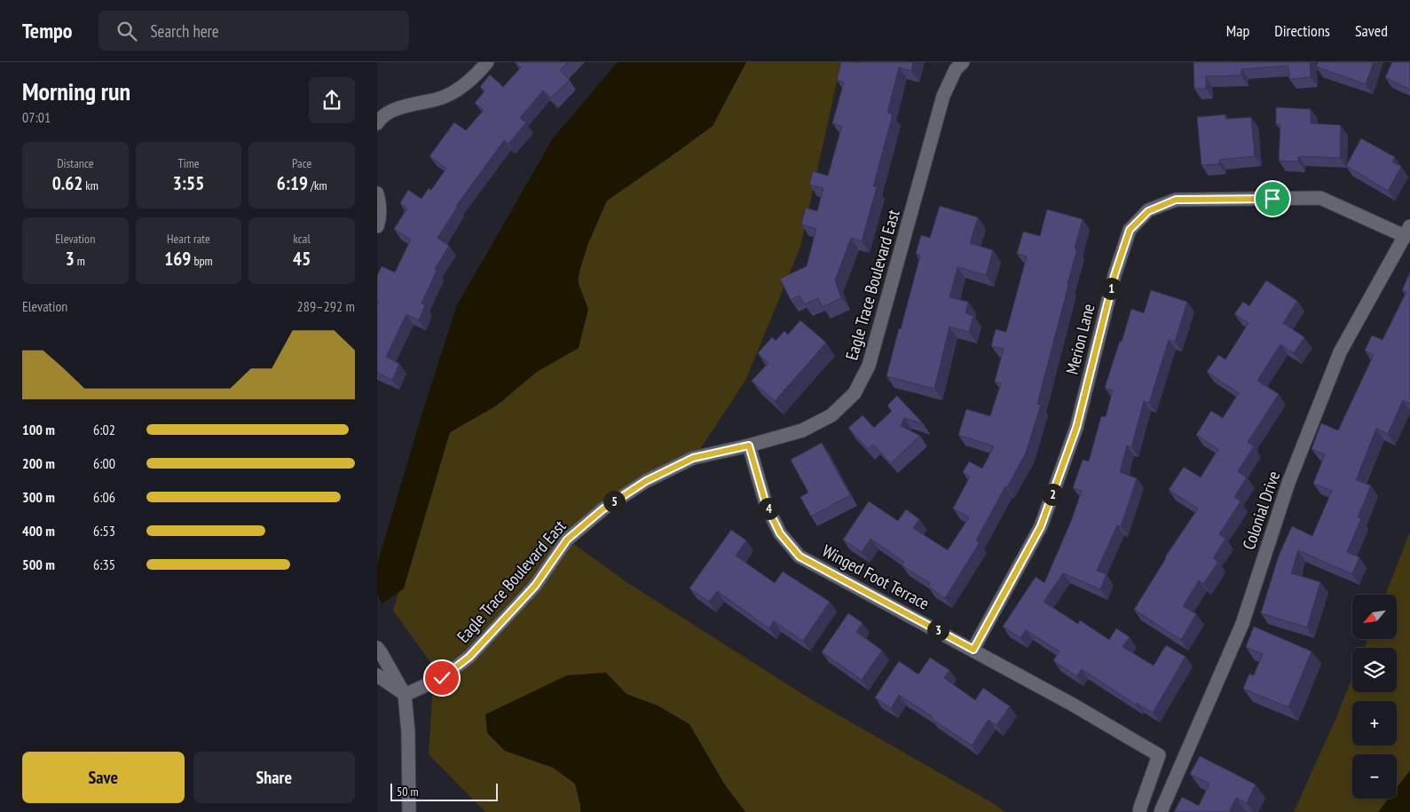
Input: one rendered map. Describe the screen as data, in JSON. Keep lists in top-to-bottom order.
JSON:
{
  "streets": {
    "street": [
      "Eagle Trace Boulevard East",
      "Merion Lane",
      "Colonial Drive",
      "Winged Foot Terrace"
    ]
  },
  "crossings": [
    ["Eagle Trace Boulevard East", "Winged Foot Terrace"],
    ["Merion Lane", "Colonial Drive"],
    ["Merion Lane", "Winged Foot Terrace"]
  ],
  "scale_bar": "50 m",
  "north": "bottom left",
  "page": {
    "header": "Tempo",
    "search": "Search here",
    "nav": ["Map", "Directions", "Saved"],
    "heading": ["Morning run", "07:01"],
    "stats": [
      ["Distance", "0.62 km"],
      ["Time", "3:55"],
      ["Pace", "6:19 /km"],
      ["Elevation", "3 m"],
      ["Heart rate", "169 bpm"],
      ["kcal", "45"]
    ],
    "pins": [
      "1",
      "2",
      "5",
      "4",
      "3"
    ],
    "chart": ["Elevation", "289–292 m"],
    "list": [
      {
        "name": "100 m",
        "note": "6:02"
      },
      {
        "name": "200 m",
        "note": "6:00"
      },
      {
        "name": "300 m",
        "note": "6:06"
      },
      {
        "name": "400 m",
        "note": "6:53"
      },
      {
        "name": "500 m",
        "note": "6:35"
      }
    ],
    "map_buttons": ["+", "−"],
    "buttons": ["Save", "Share"],
    "scale": "50 m"
  }
}
